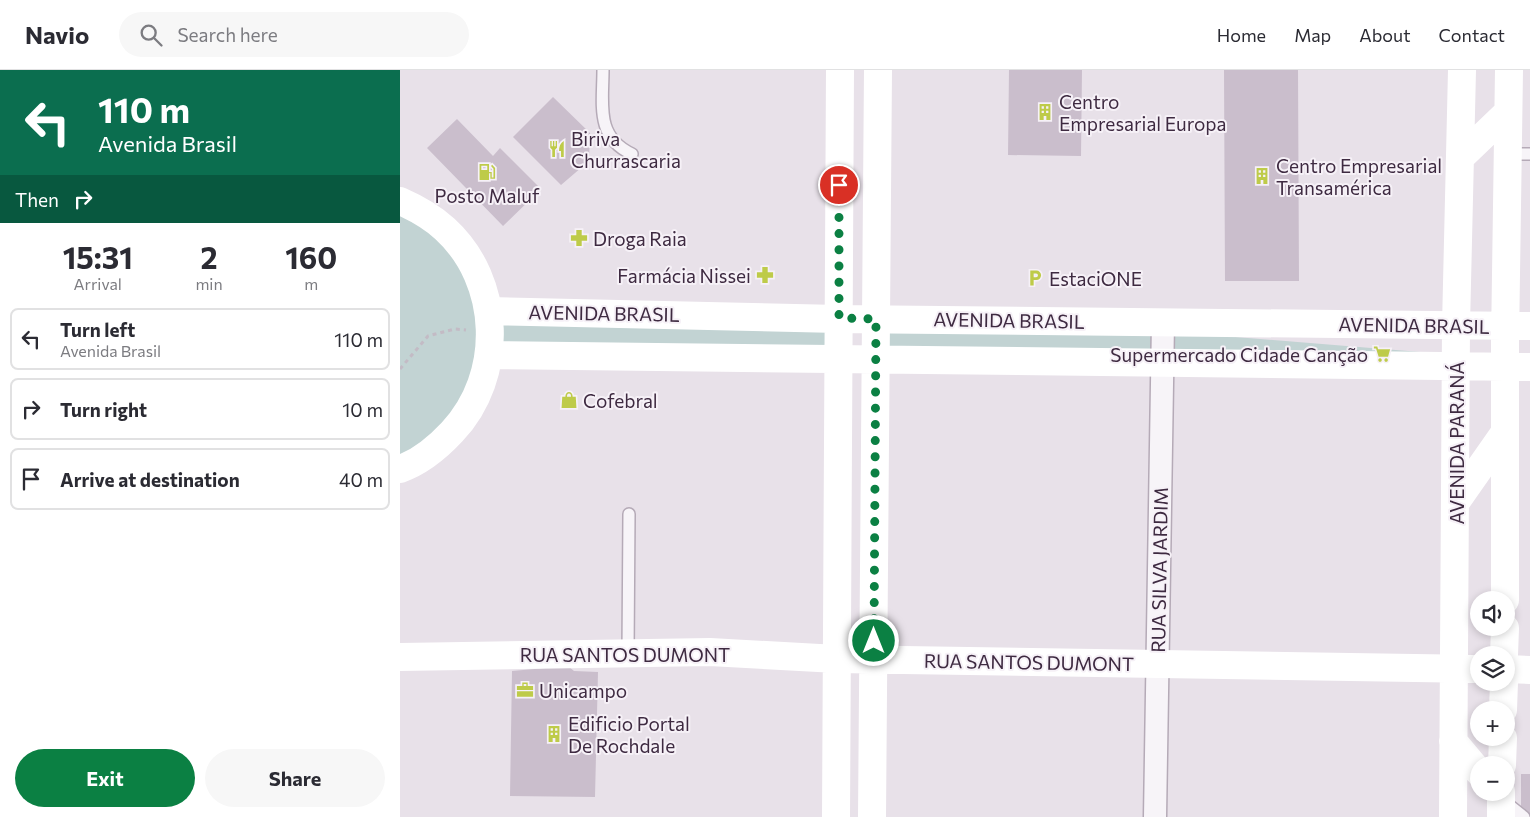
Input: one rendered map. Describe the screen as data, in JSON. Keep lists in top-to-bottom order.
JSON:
{
  "streets": {
    "main road": ["AVENIDA BRASIL", "AVENIDA PARANÁ", "RUA SANTOS DUMONT"],
    "street": ["RUA SILVA JARDIM"]
  },
  "crossings": [
    ["AVENIDA BRASIL", "AVENIDA PARANÁ"],
    ["AVENIDA BRASIL", "RUA SILVA JARDIM"],
    ["AVENIDA PARANÁ", "RUA SANTOS DUMONT"],
    ["RUA SILVA JARDIM", "RUA SANTOS DUMONT"]
  ],
  "places": {
    "building": ["Centro Empresarial Europa", "Centro Empresarial Transamérica", "Edificio Portal De Rochdale"],
    "restaurant": ["Biriva Churrascaria"],
    "fuel station": ["Posto Maluf"],
    "pharmacy": ["Droga Raia", "Farmácia Nissei"],
    "parking": ["EstaciONE"],
    "supermarket": ["Supermercado Cidade Canção"],
    "shop": ["Cofebral"],
    "office": ["Unicampo"]
  },
  "page": {
    "header": "Navio",
    "search": "Search here",
    "nav": [
      "Home",
      "Map",
      "About",
      "Contact"
    ],
    "turn": ["110 m", "Avenida Brasil"],
    "then": "Then",
    "eta": [
      "15:31",
      "Arrival",
      "2",
      "min",
      "160",
      "m"
    ],
    "list": [
      {
        "name": "Turn left",
        "note": "Avenida Brasil",
        "value": "110 m"
      },
      {
        "name": "Turn right",
        "value": "10 m"
      },
      {
        "name": "Arrive at destination",
        "value": "40 m"
      }
    ],
    "map_buttons": ["+", "−"],
    "buttons": ["Exit", "Share"]
  }
}
